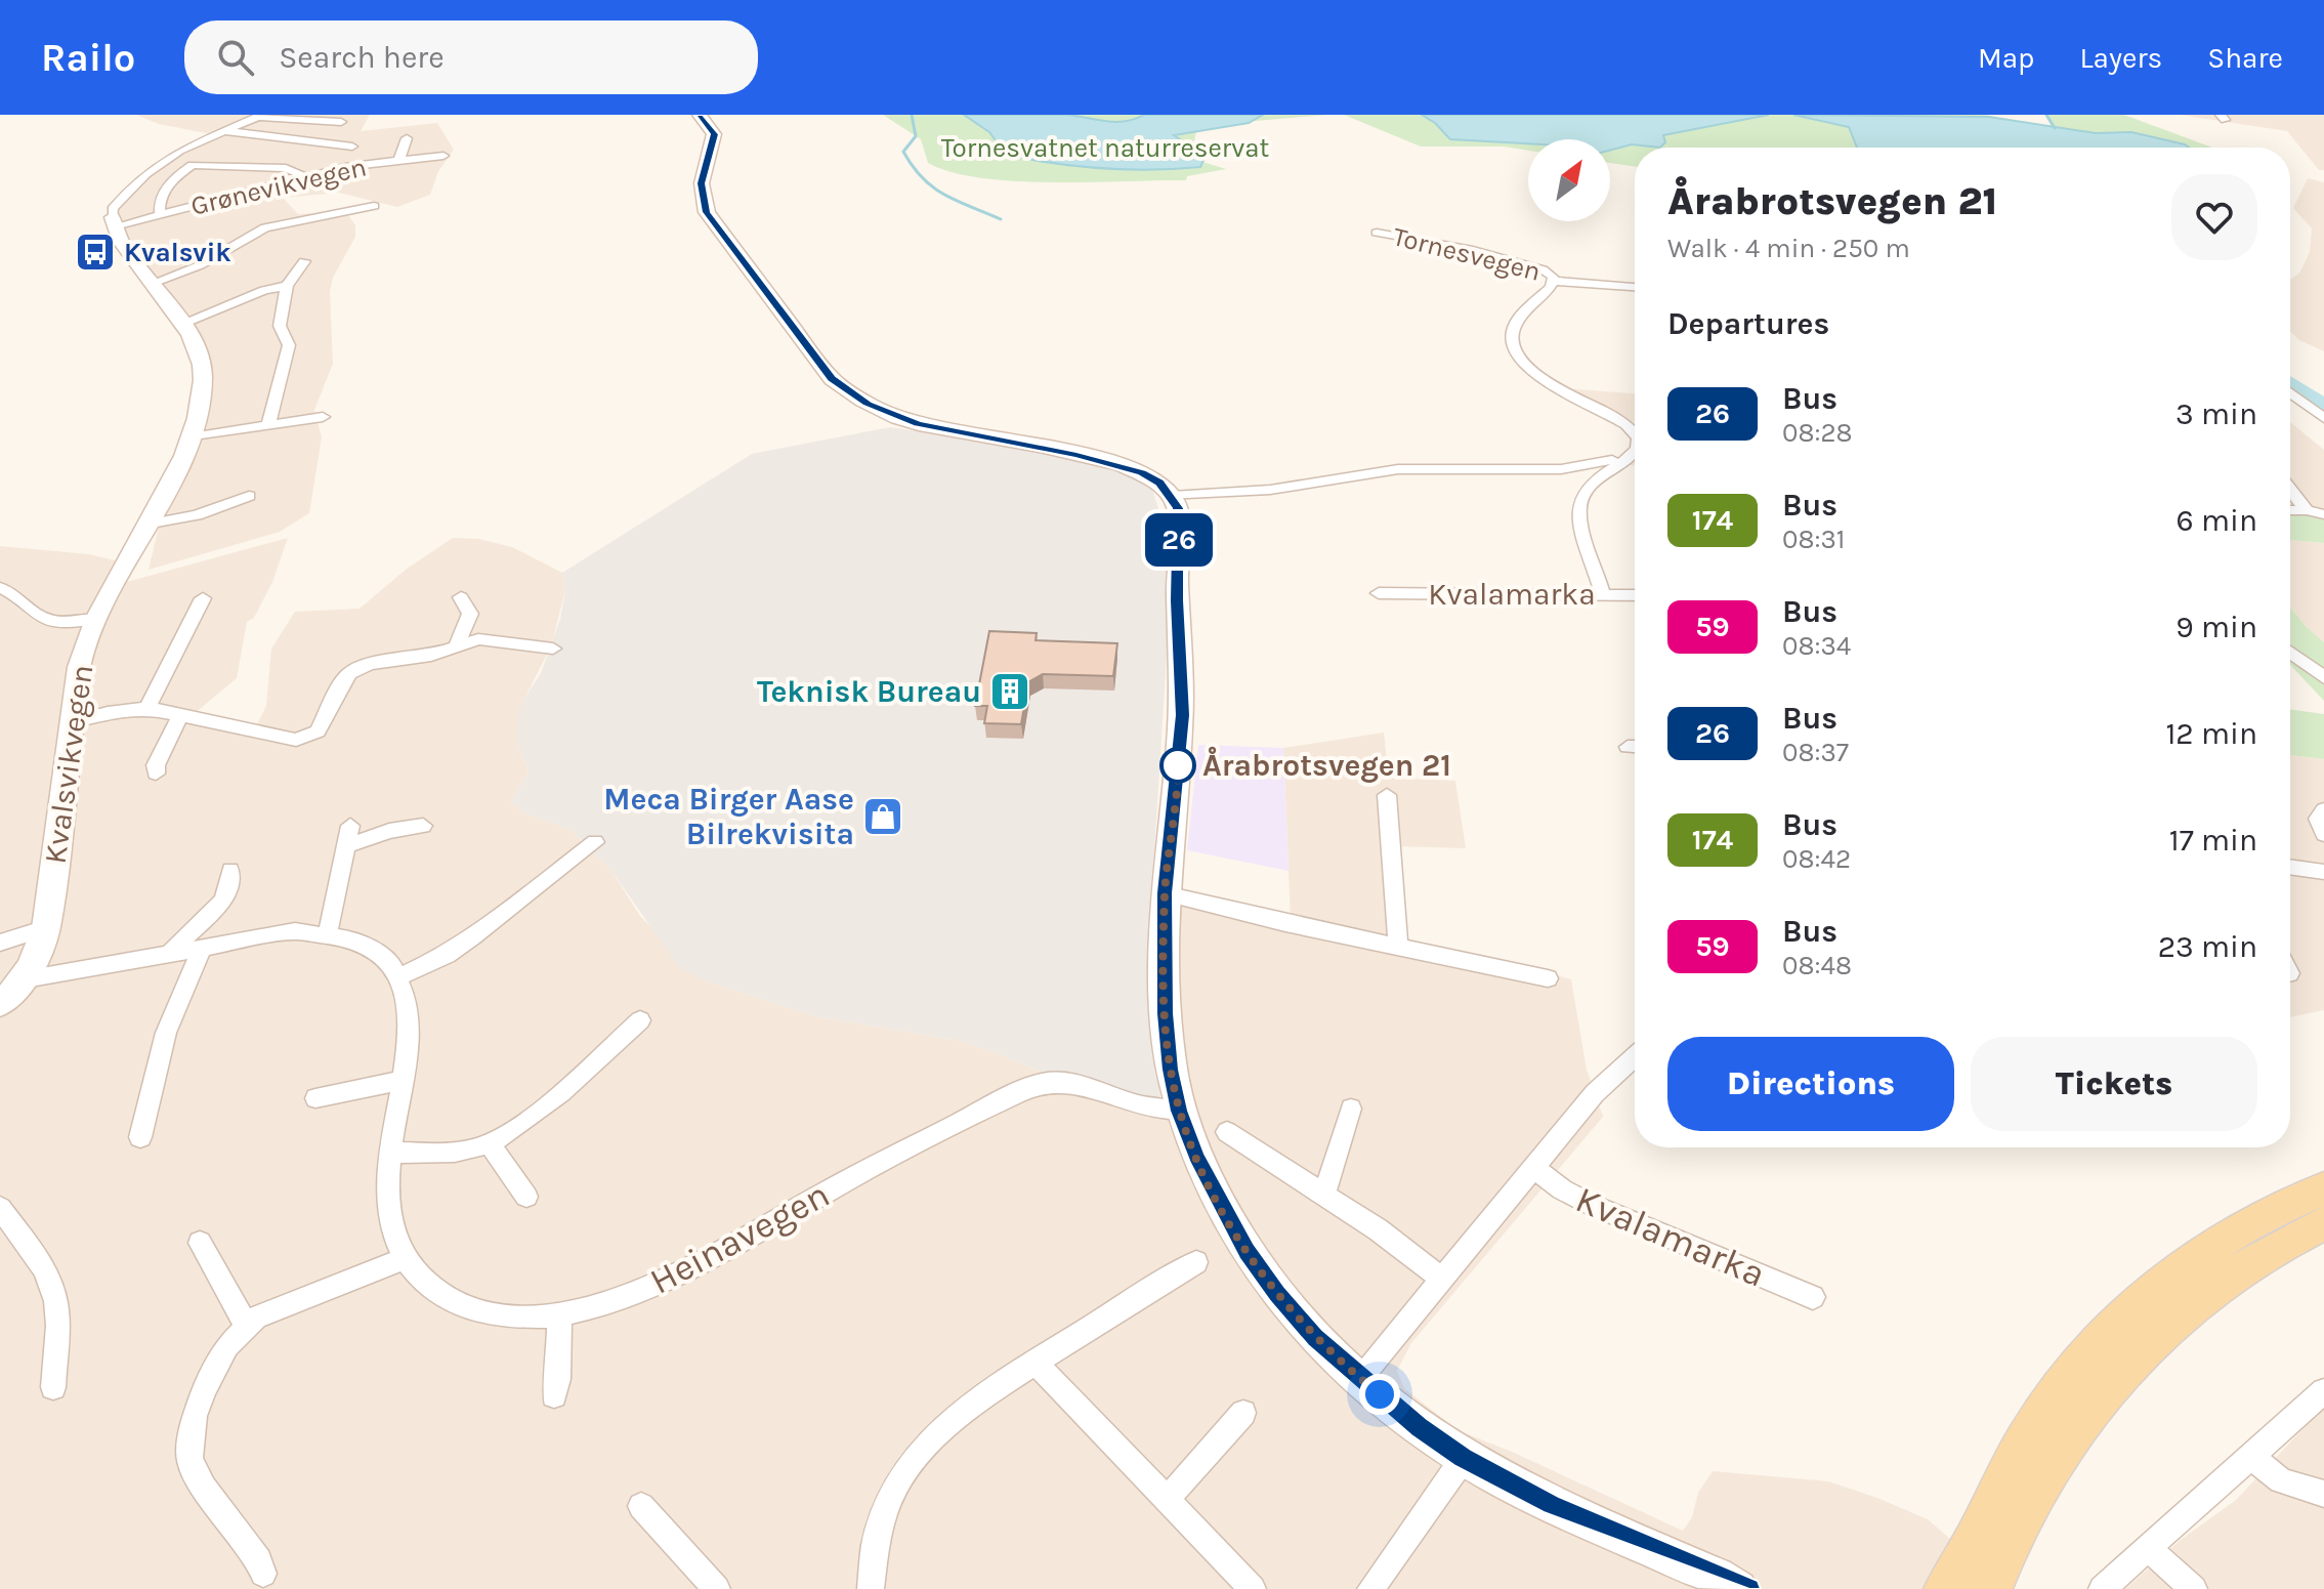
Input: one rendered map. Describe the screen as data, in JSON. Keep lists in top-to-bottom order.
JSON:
{
  "streets": {
    "main road": ["Kvalsvikvegen"],
    "street": [
      "Grønevikvegen",
      "Tornesvegen",
      "Kvalamarka",
      "Heinavegen"
    ]
  },
  "parks": ["Tornesvatnet naturreservat"],
  "places": {
    "bus stop": ["Kvalsvik"],
    "building": ["Teknisk Bureau"],
    "other": ["Årabrotsvegen 21"],
    "shop": ["Meca Birger Aase Bilrekvisita"]
  },
  "lines": ["bus line 26"],
  "north": "top right",
  "page": {
    "header": "Railo",
    "search": "Search here",
    "nav": ["Map", "Layers", "Share"],
    "on_map": "26",
    "heading": [
      ["Årabrotsvegen 21", "Walk · 4 min · 250 m"],
      "Departures"
    ],
    "list": [
      {
        "mark": "26",
        "name": "Bus",
        "note": "08:28",
        "value": "3 min"
      },
      {
        "mark": "174",
        "name": "Bus",
        "note": "08:31",
        "value": "6 min"
      },
      {
        "mark": "59",
        "name": "Bus",
        "note": "08:34",
        "value": "9 min"
      },
      {
        "mark": "26",
        "name": "Bus",
        "note": "08:37",
        "value": "12 min"
      },
      {
        "mark": "174",
        "name": "Bus",
        "note": "08:42",
        "value": "17 min"
      },
      {
        "mark": "59",
        "name": "Bus",
        "note": "08:48",
        "value": "23 min"
      }
    ],
    "buttons": ["Directions", "Tickets"]
  }
}
